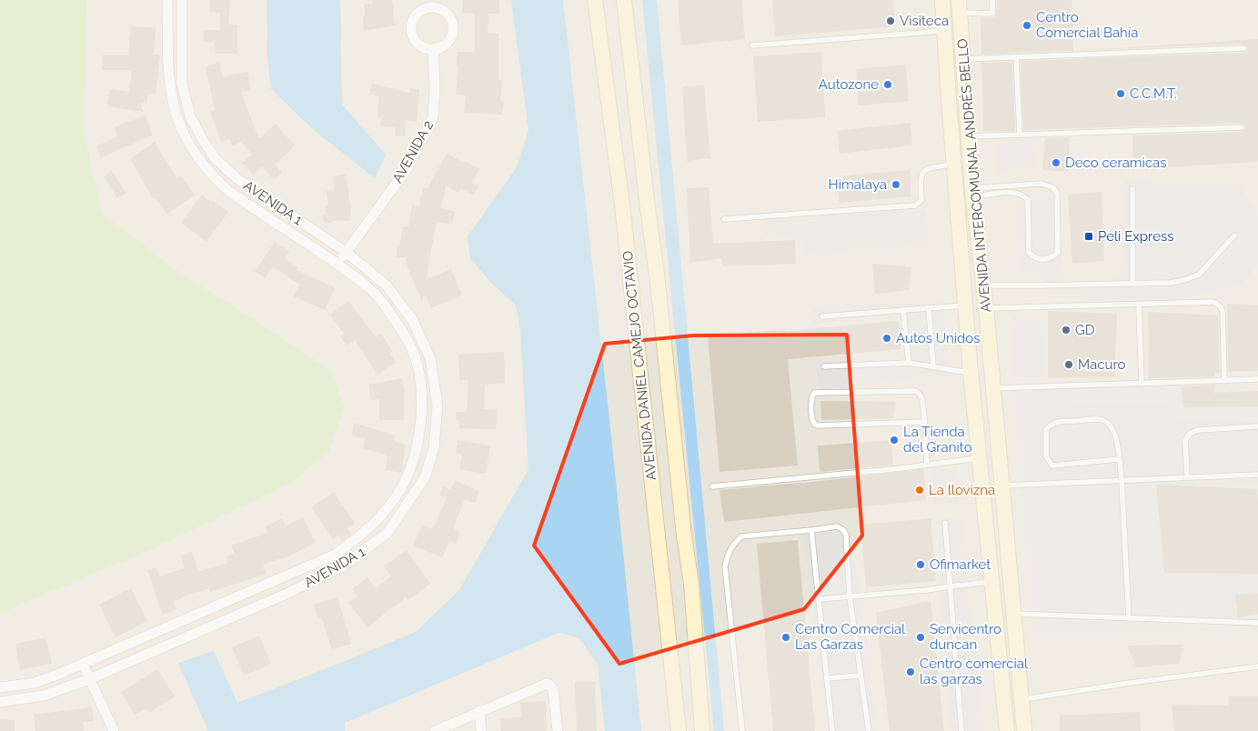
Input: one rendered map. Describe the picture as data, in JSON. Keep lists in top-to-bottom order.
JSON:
{
  "streets": {
    "main road": ["AVENIDA INTERCOMUNAL ANDRÉS BELLO", "AVENIDA DANIEL CAMEJO OCTAVIO"],
    "street": ["AVENIDA 2", "AVENIDA 1"]
  },
  "crossings": [
    ["AVENIDA 2", "AVENIDA 1"]
  ],
  "places": {
    "other": [
      "Visiteca",
      "Centro Comercial Bahía",
      "Autozone",
      "C.C.M.T.",
      "Deco ceramicas",
      "Himalaya",
      "GD",
      "Autos Unidos",
      "Macuro",
      "La Tienda del Granito",
      "La llovizna",
      "Ofimarket",
      "Centro Comercial Las Garzas",
      "Servicentro duncan",
      "Centro comercial las garzas"
    ],
    "transit": ["Peli Express"]
  }
}
